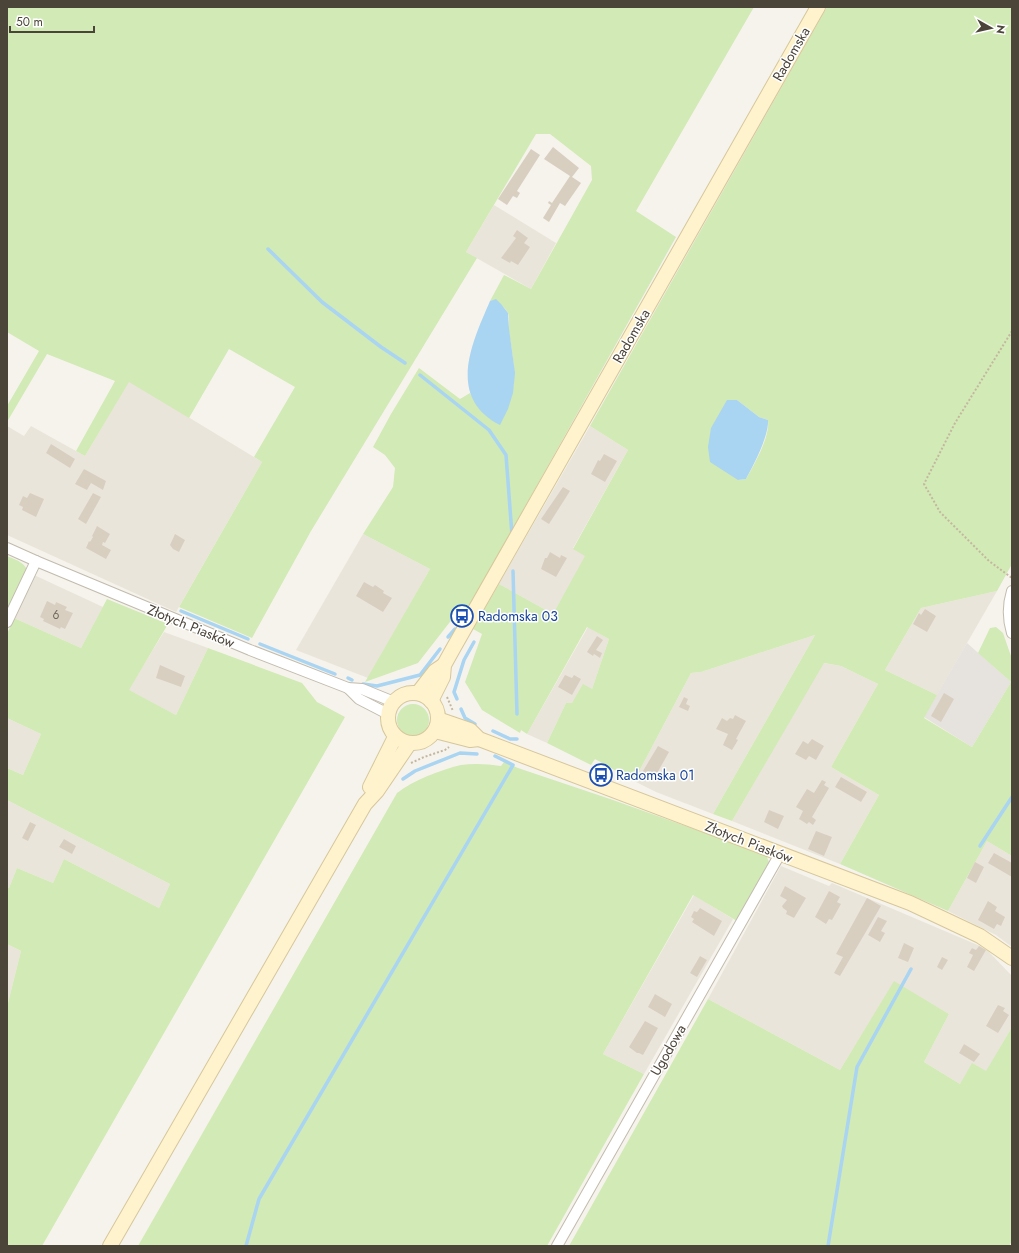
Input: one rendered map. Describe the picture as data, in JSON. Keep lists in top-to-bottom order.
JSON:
{
  "streets": {
    "street": ["Radomska", "Złotych Piasków", "Ugodowa"]
  },
  "crossings": [
    ["Radomska", "Złotych Piasków"],
    ["Złotych Piasków", "Ugodowa"]
  ],
  "places": {
    "bus stop": ["Radomska 03", "Radomska 01"]
  },
  "house_numbers": ["6"],
  "scale_bar": "50 m",
  "north": "right"
}
